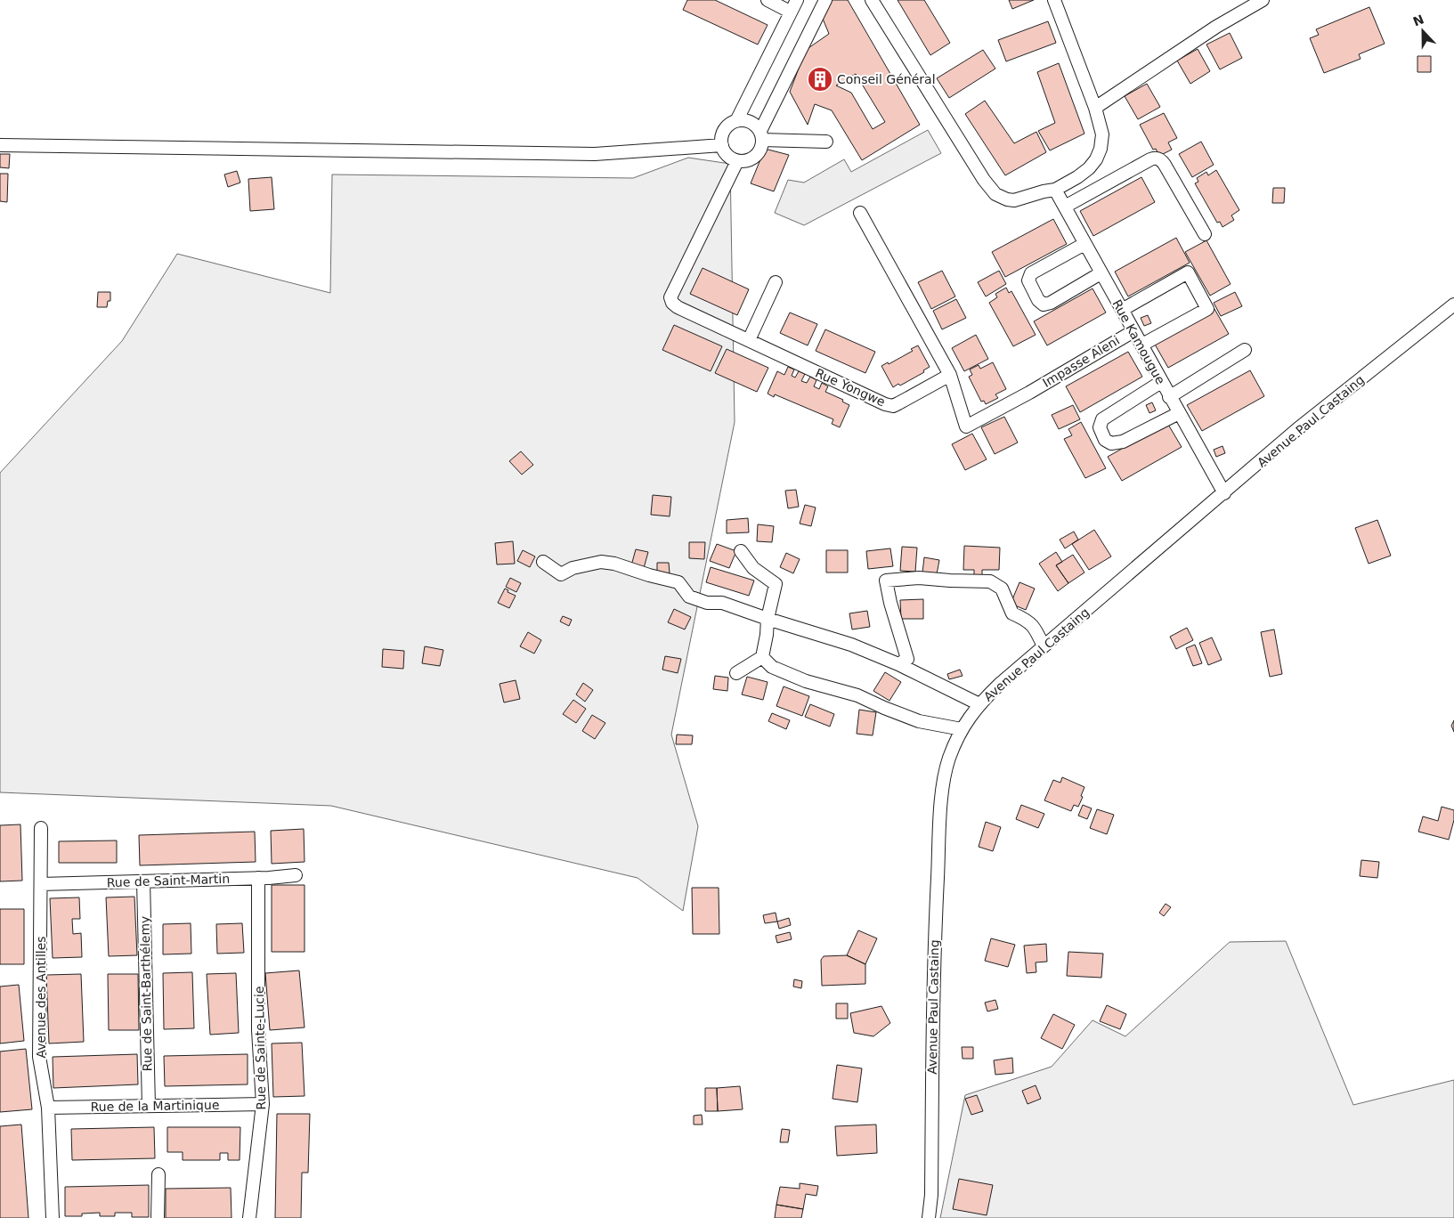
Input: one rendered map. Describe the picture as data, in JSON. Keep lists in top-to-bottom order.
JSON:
{
  "streets": {
    "street": [
      "Rue Kamougue",
      "Impasse Aleni",
      "Rue Yongwe",
      "Avenue Paul Castaing",
      "Rue de Saint-Martin",
      "Rue de Saint-Barthélemy",
      "Avenue des Antilles",
      "Rue de Sainte-Lucie",
      "Rue de la Martinique"
    ]
  },
  "crossings": [
    ["Rue Kamougue", "Impasse Aleni"],
    ["Rue Kamougue", "Avenue Paul Castaing"],
    ["Impasse Aleni", "Rue Yongwe"],
    ["Rue de Saint-Martin", "Rue de Saint-Barthélemy"],
    ["Rue de Saint-Martin", "Avenue des Antilles"],
    ["Rue de Saint-Martin", "Rue de Sainte-Lucie"],
    ["Rue de Saint-Barthélemy", "Rue de la Martinique"],
    ["Avenue des Antilles", "Rue de la Martinique"],
    ["Rue de Sainte-Lucie", "Rue de la Martinique"]
  ],
  "places": {
    "building": ["Conseil Général"]
  },
  "north": "top"
}
